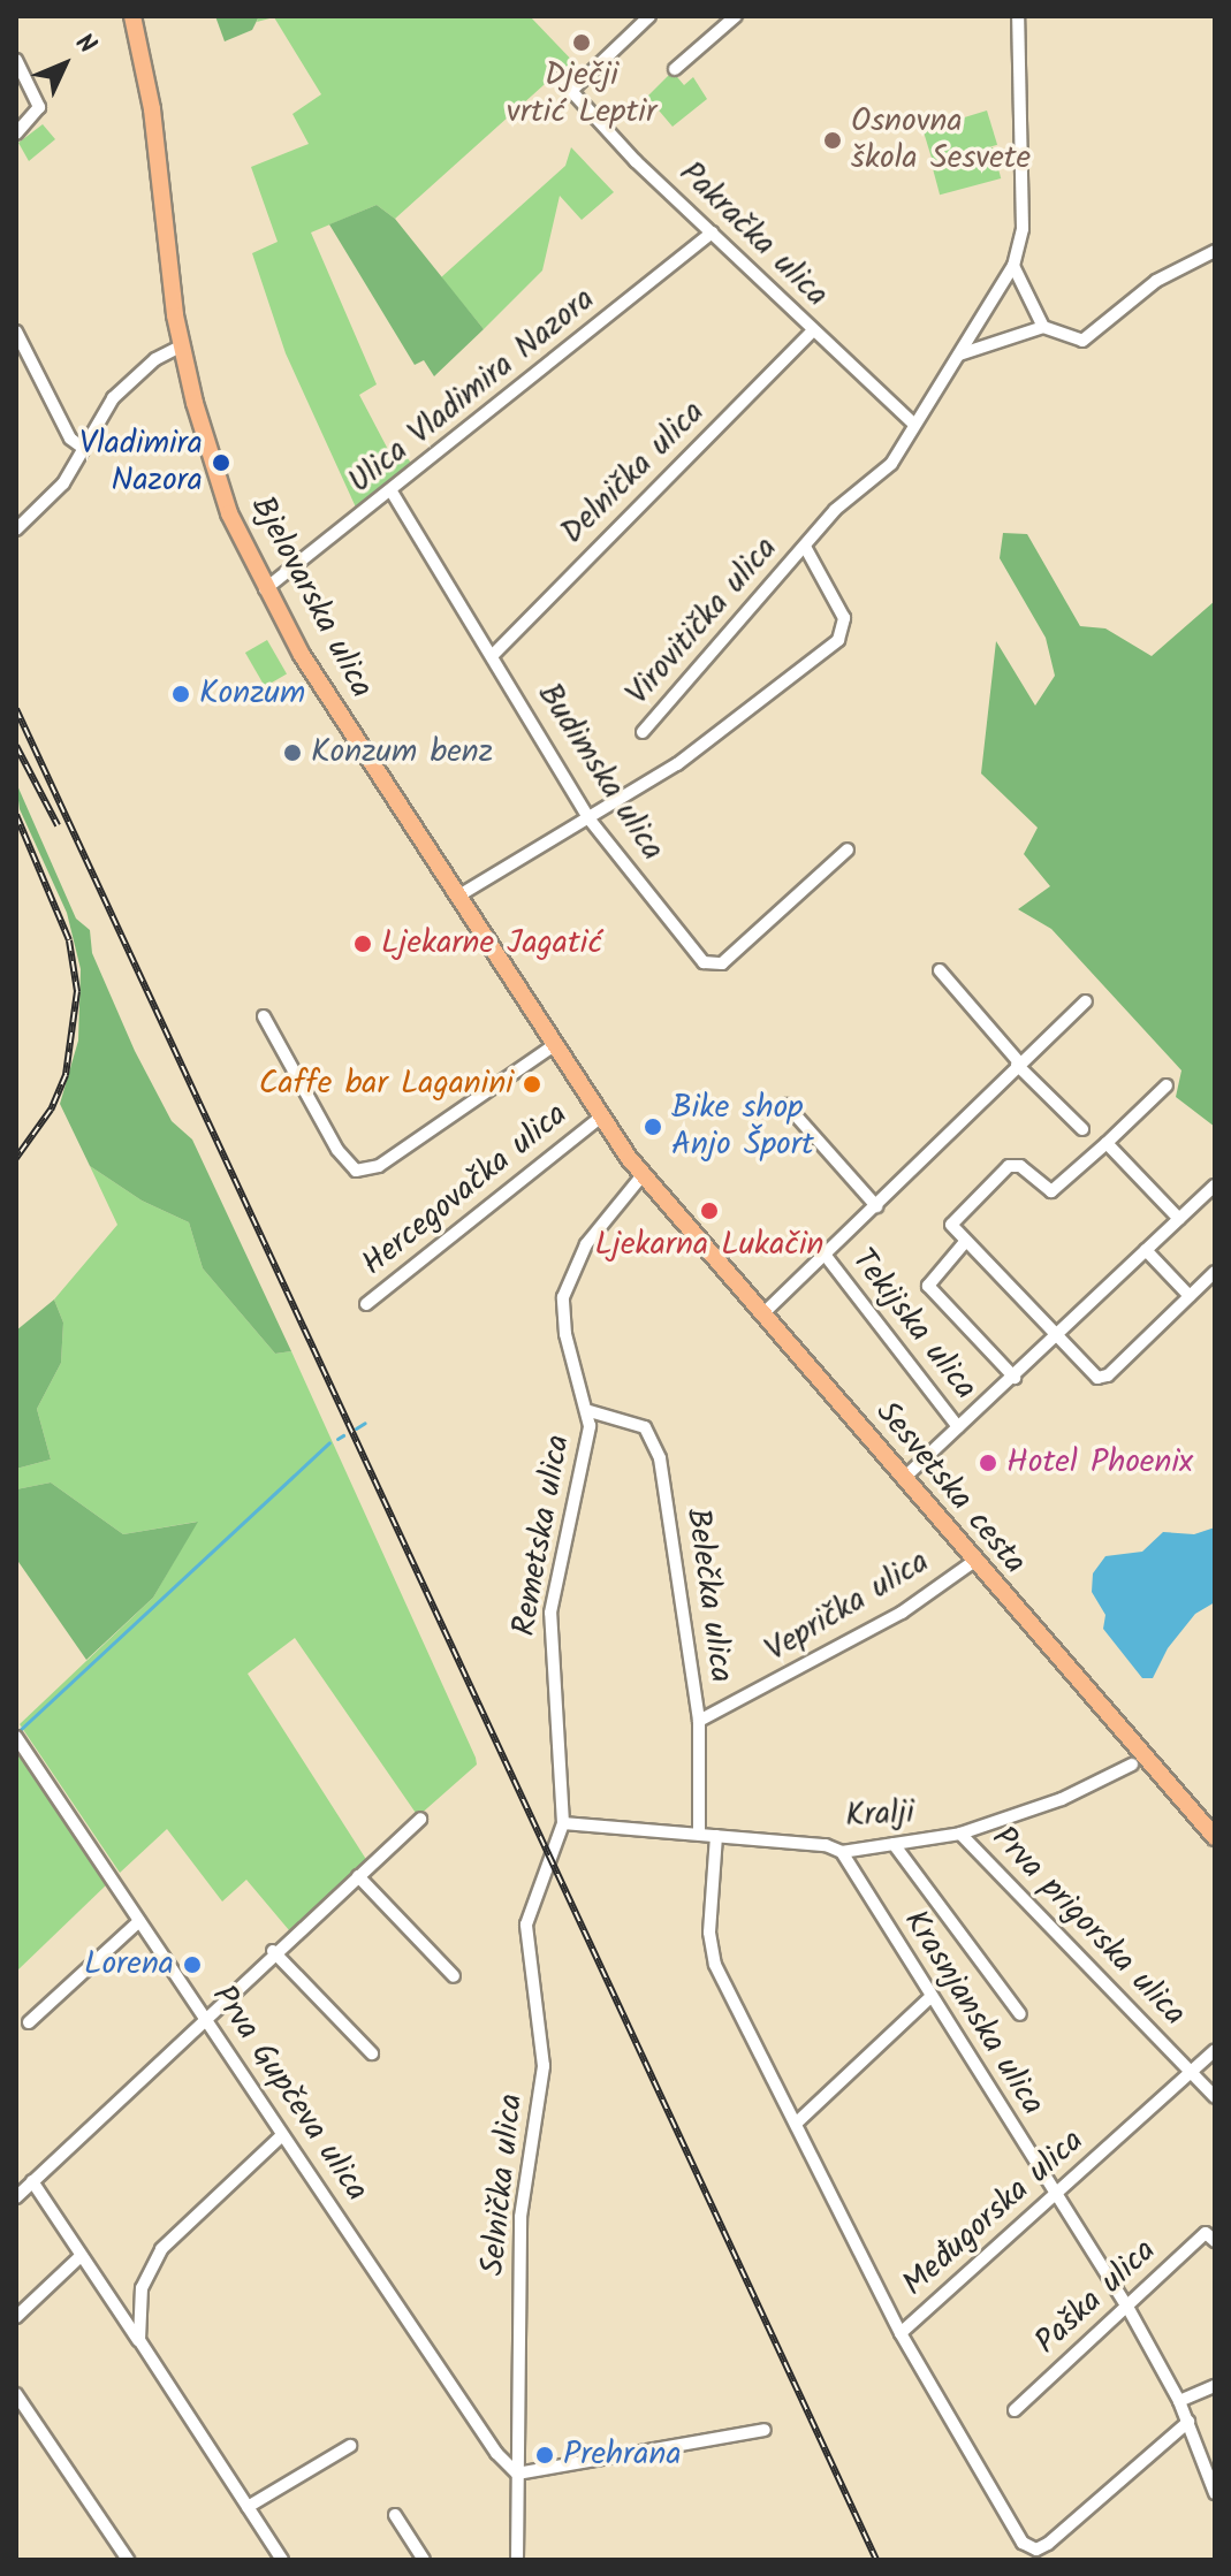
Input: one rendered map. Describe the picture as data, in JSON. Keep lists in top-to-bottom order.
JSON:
{
  "streets": {
    "main road": ["Bjelovarska ulica", "Sesvetska cesta"],
    "street": [
      "Pakračka ulica",
      "Ulica Vladimira Nazora",
      "Delnička ulica",
      "Virovitička ulica",
      "Budimska ulica",
      "Hercegovačka ulica",
      "Tekijska ulica",
      "Remetska ulica",
      "Belečka ulica",
      "Veprička ulica",
      "Kralji",
      "Prva prigorska ulica",
      "Krasnjanska ulica",
      "Prva Gupčeva ulica",
      "Selnička ulica",
      "Međugorska ulica",
      "Paška ulica"
    ]
  },
  "crossings": [
    ["Pakračka ulica", "Ulica Vladimira Nazora"],
    ["Pakračka ulica", "Delnička ulica"],
    ["Pakračka ulica", "Virovitička ulica"],
    ["Ulica Vladimira Nazora", "Bjelovarska ulica"],
    ["Ulica Vladimira Nazora", "Budimska ulica"],
    ["Delnička ulica", "Budimska ulica"],
    ["Bjelovarska ulica", "Hercegovačka ulica"],
    ["Bjelovarska ulica", "Sesvetska cesta"],
    ["Bjelovarska ulica", "Remetska ulica"],
    ["Tekijska ulica", "Sesvetska cesta"],
    ["Sesvetska cesta", "Remetska ulica"],
    ["Sesvetska cesta", "Veprička ulica"],
    ["Remetska ulica", "Belečka ulica"],
    ["Remetska ulica", "Kralji"],
    ["Remetska ulica", "Selnička ulica"],
    ["Belečka ulica", "Veprička ulica"],
    ["Belečka ulica", "Kralji"],
    ["Kralji", "Prva prigorska ulica"],
    ["Kralji", "Krasnjanska ulica"],
    ["Kralji", "Selnička ulica"],
    ["Prva prigorska ulica", "Međugorska ulica"],
    ["Krasnjanska ulica", "Međugorska ulica"],
    ["Krasnjanska ulica", "Paška ulica"],
    ["Prva Gupčeva ulica", "Selnička ulica"]
  ],
  "places": [
    "Dječji vrtić Leptir",
    "Osnovna škola Sesvete",
    "Vladimira Nazora",
    "Konzum",
    "Konzum benz",
    "Ljekarne Jagatić",
    "Caffe bar Laganini",
    "Bike shop Anjo Šport",
    "Ljekarna Lukačin",
    "Hotel Phoenix",
    "Lorena",
    "Prehrana"
  ],
  "north": "top right"
}
